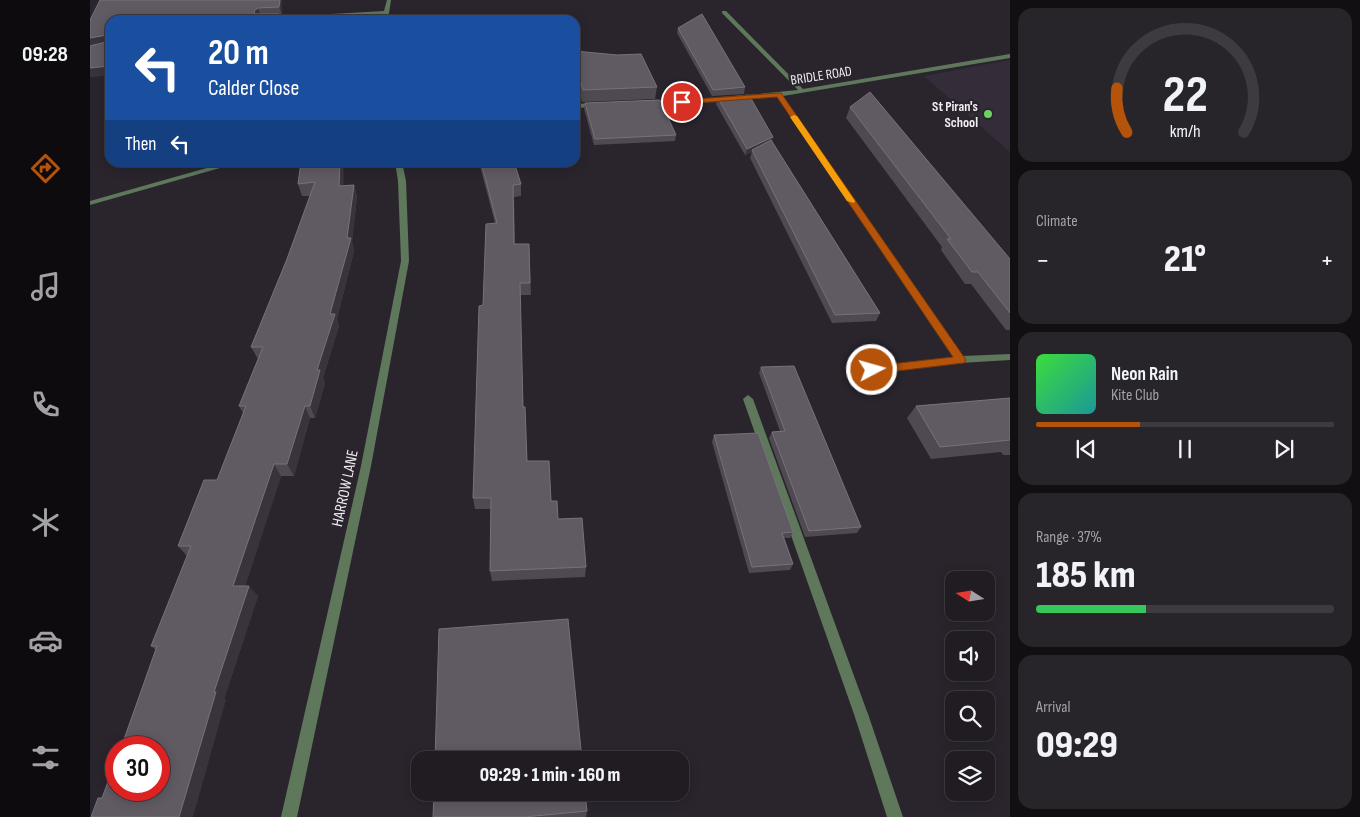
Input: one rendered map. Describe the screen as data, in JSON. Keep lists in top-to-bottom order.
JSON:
{
  "streets": {
    "street": ["BRIDLE ROAD", "HARROW LANE"]
  },
  "places": ["St Piran's School"],
  "north": "left",
  "page": {
    "tabs": "09:28",
    "turn": ["20 m", "Calder Close"],
    "then": "Then",
    "tile": [
      "Climate",
      ["Range · 37%", "185 km"],
      ["Arrival", "09:29"]
    ],
    "heat": ["−", "21°", "+"],
    "song": ["Neon Rain", "Kite Club"],
    "limit": "30",
    "trip": "09:29 · 1 min · 160 m",
    "gauge": ["22", "km/h"]
  }
}
